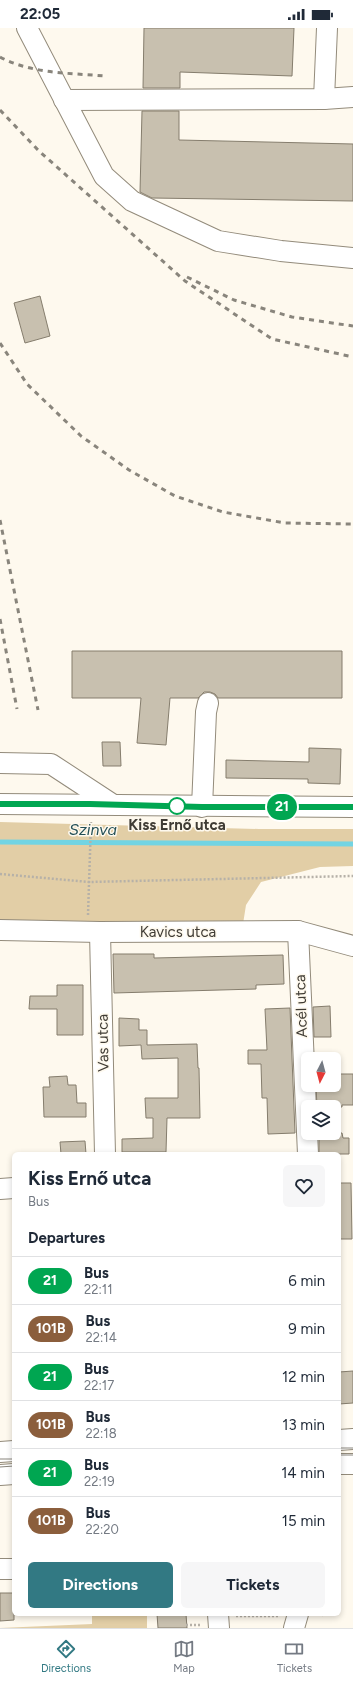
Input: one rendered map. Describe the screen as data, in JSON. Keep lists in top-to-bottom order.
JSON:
{
  "streets": {
    "street": ["Kavics utca", "Acél utca", "Vas utca"]
  },
  "crossings": [
    ["Kavics utca", "Acél utca"],
    ["Kavics utca", "Vas utca"]
  ],
  "water": ["Szinva"],
  "places": ["Kiss Ernő utca"],
  "lines": ["bus line 21"],
  "north": "bottom",
  "page": {
    "status": "22:05",
    "on_map": "21",
    "heading": [
      ["Kiss Ernő utca", "Bus"],
      "Departures"
    ],
    "list": [
      {
        "mark": "21",
        "name": "Bus",
        "note": "22:11",
        "value": "6 min"
      },
      {
        "mark": "101B",
        "name": "Bus",
        "note": "22:14",
        "value": "9 min"
      },
      {
        "mark": "21",
        "name": "Bus",
        "note": "22:17",
        "value": "12 min"
      },
      {
        "mark": "101B",
        "name": "Bus",
        "note": "22:18",
        "value": "13 min"
      },
      {
        "mark": "21",
        "name": "Bus",
        "note": "22:19",
        "value": "14 min"
      },
      {
        "mark": "101B",
        "name": "Bus",
        "note": "22:20",
        "value": "15 min"
      }
    ],
    "buttons": ["Directions", "Tickets"],
    "tabs": ["Directions", "Map", "Tickets"]
  }
}
